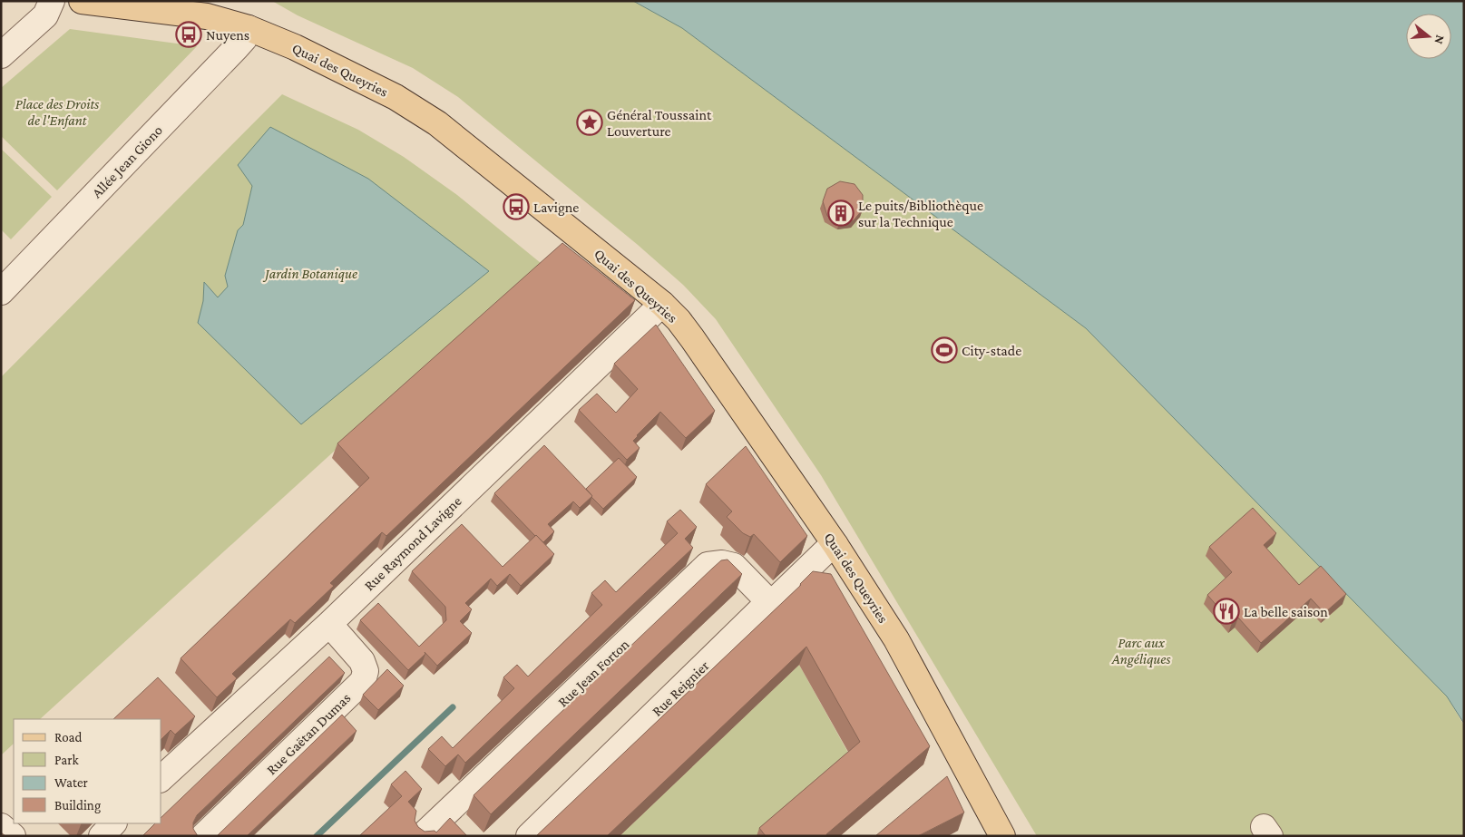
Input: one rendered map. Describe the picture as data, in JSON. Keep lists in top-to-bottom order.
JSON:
{
  "streets": {
    "main road": ["Quai des Queyries"],
    "street": [
      "Allée Jean Giono",
      "Rue Raymond Lavigne",
      "Rue Jean Forton",
      "Rue Reignier",
      "Rue Gaëtan Dumas"
    ]
  },
  "crossings": [
    ["Quai des Queyries", "Allée Jean Giono"],
    ["Quai des Queyries", "Rue Raymond Lavigne"],
    ["Quai des Queyries", "Rue Reignier"],
    ["Rue Raymond Lavigne", "Rue Gaëtan Dumas"],
    ["Rue Jean Forton", "Rue Reignier"]
  ],
  "parks": ["Place des Droits de l'Enfant", "Jardin Botanique", "Parc aux Angéliques"],
  "places": {
    "bus stop": ["Nuyens", "Lavigne"],
    "place": ["Général Toussaint Louverture"],
    "building": ["Le puits/Bibliothèque sur la Technique"],
    "sports": ["City-stade"],
    "restaurant": ["La belle saison"]
  },
  "legend": [
    "Road",
    "Park",
    "Water",
    "Building"
  ],
  "north": "right"
}
